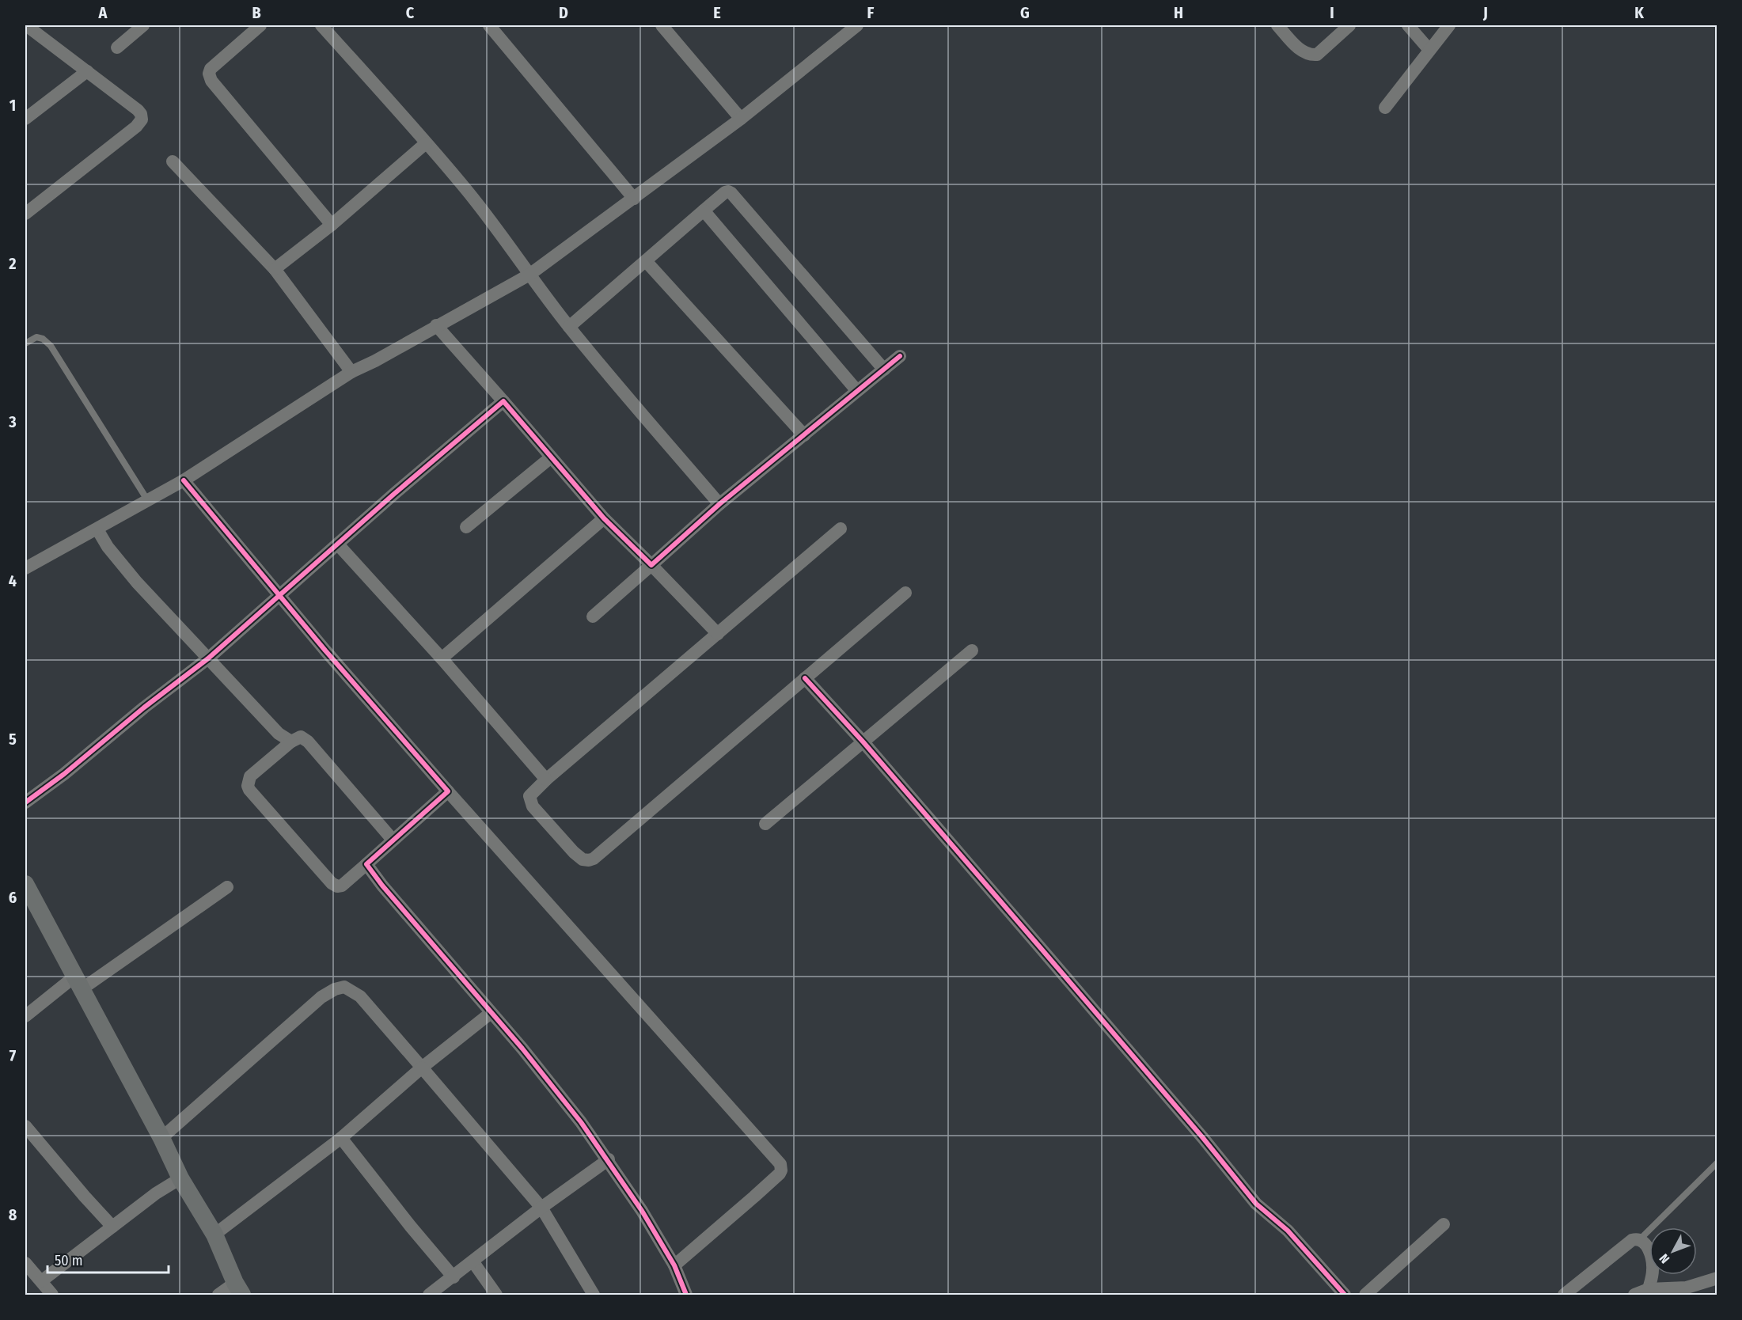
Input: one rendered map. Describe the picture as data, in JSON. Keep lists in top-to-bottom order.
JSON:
{
  "scale_bar": "50 m",
  "north": "bottom left",
  "grid": {
    "columns": [
      "A",
      "B",
      "C",
      "D",
      "E",
      "F",
      "G",
      "H",
      "I",
      "J",
      "K"
    ],
    "rows": [
      "1",
      "2",
      "3",
      "4",
      "5",
      "6",
      "7",
      "8"
    ]
  }
}
